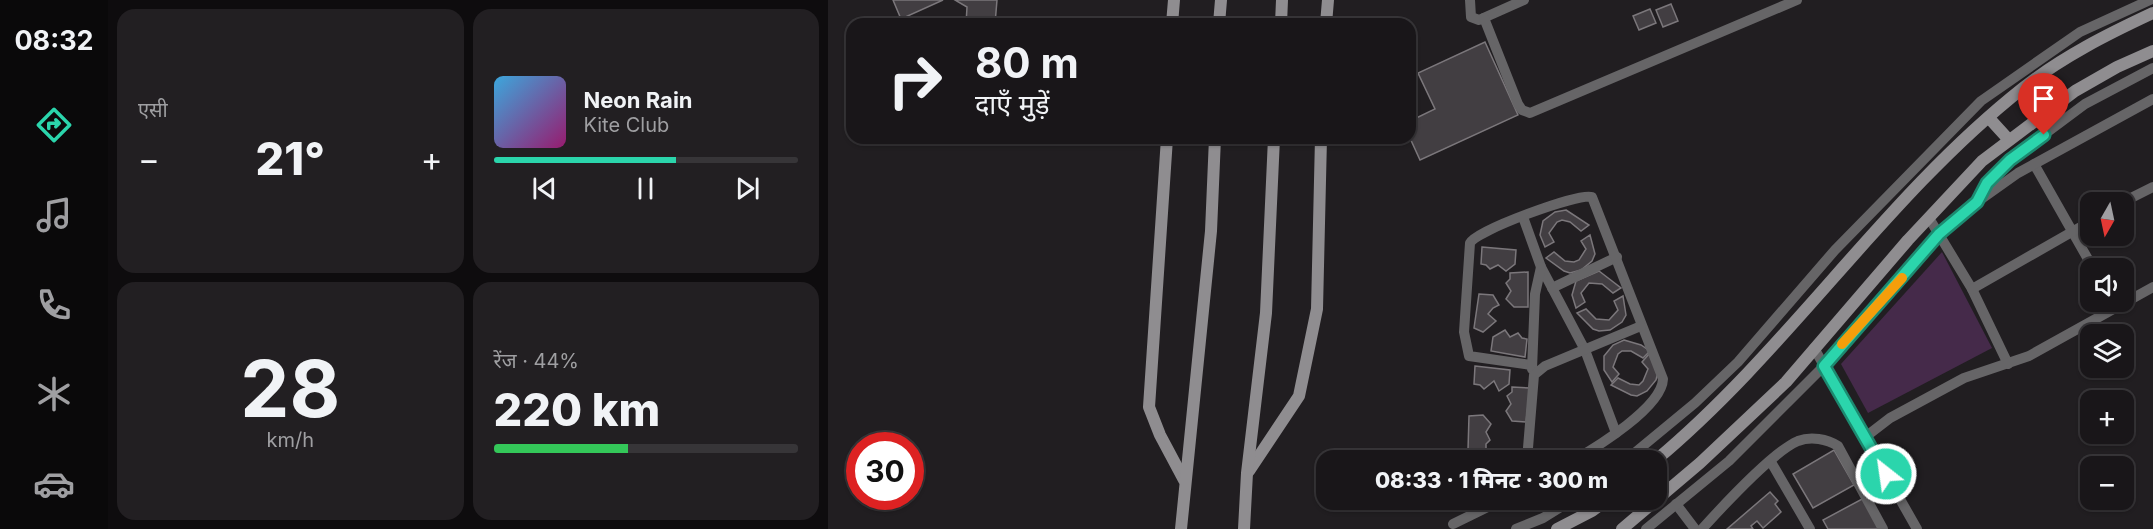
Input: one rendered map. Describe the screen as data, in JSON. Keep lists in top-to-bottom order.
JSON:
{
  "north": "bottom",
  "page": {
    "tabs": "08:32",
    "tile": [
      "एसी",
      ["28", "km/h"],
      ["रेंज · 44%", "220 km"]
    ],
    "turn": ["80 m", "दाएँ मुड़ें"],
    "song": ["Neon Rain", "Kite Club"],
    "heat": ["−", "21°", "+"],
    "map_buttons": ["+", "−"],
    "limit": "30",
    "trip": "08:33 · 1 मिनट · 300 m"
  }
}
